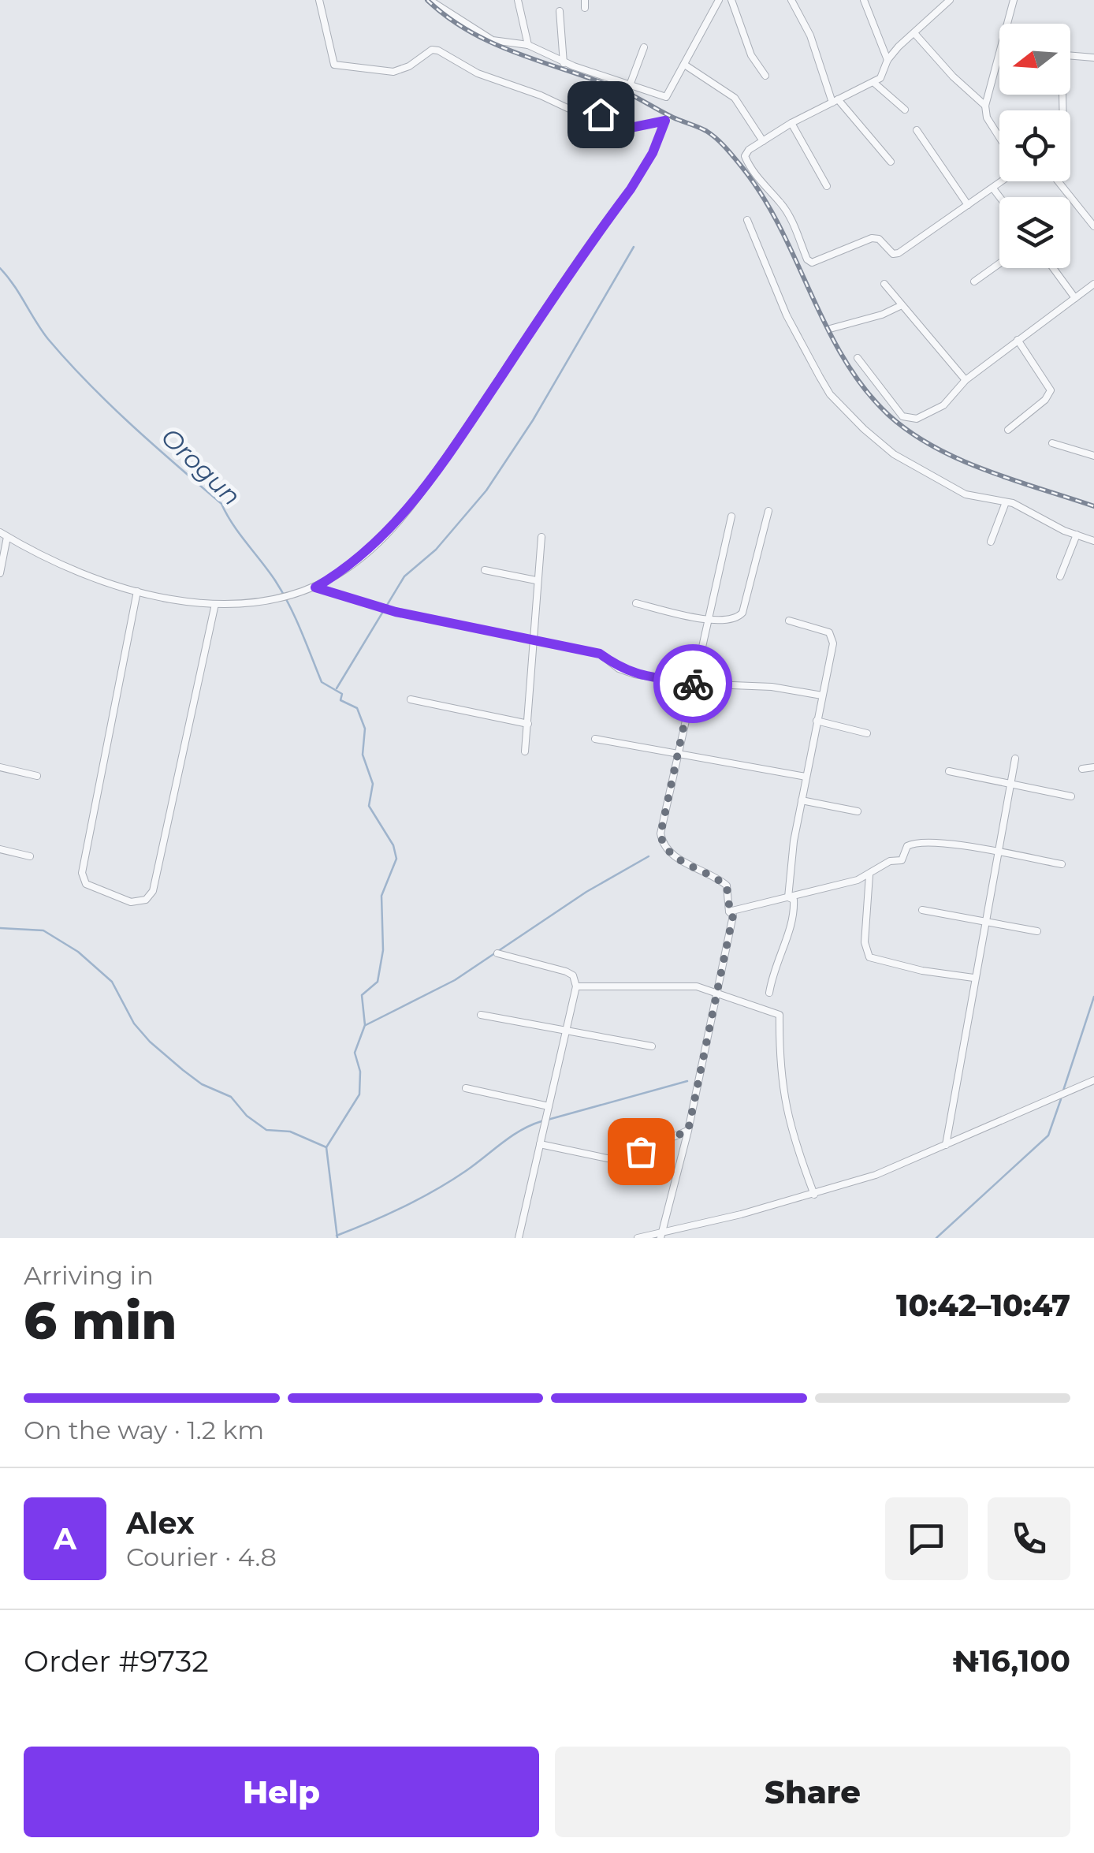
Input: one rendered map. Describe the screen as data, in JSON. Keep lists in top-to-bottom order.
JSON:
{
  "water": ["Orogun"],
  "north": "left",
  "page": {
    "heading": ["6 min", "Arriving in", "10:42–10:47"],
    "panel": [
      "Alex",
      "Courier · 4.8",
      "Order #9732",
      "₦16,100"
    ],
    "bar": "On the way · 1.2 km",
    "round": "A",
    "buttons": ["Help", "Share"]
  }
}
